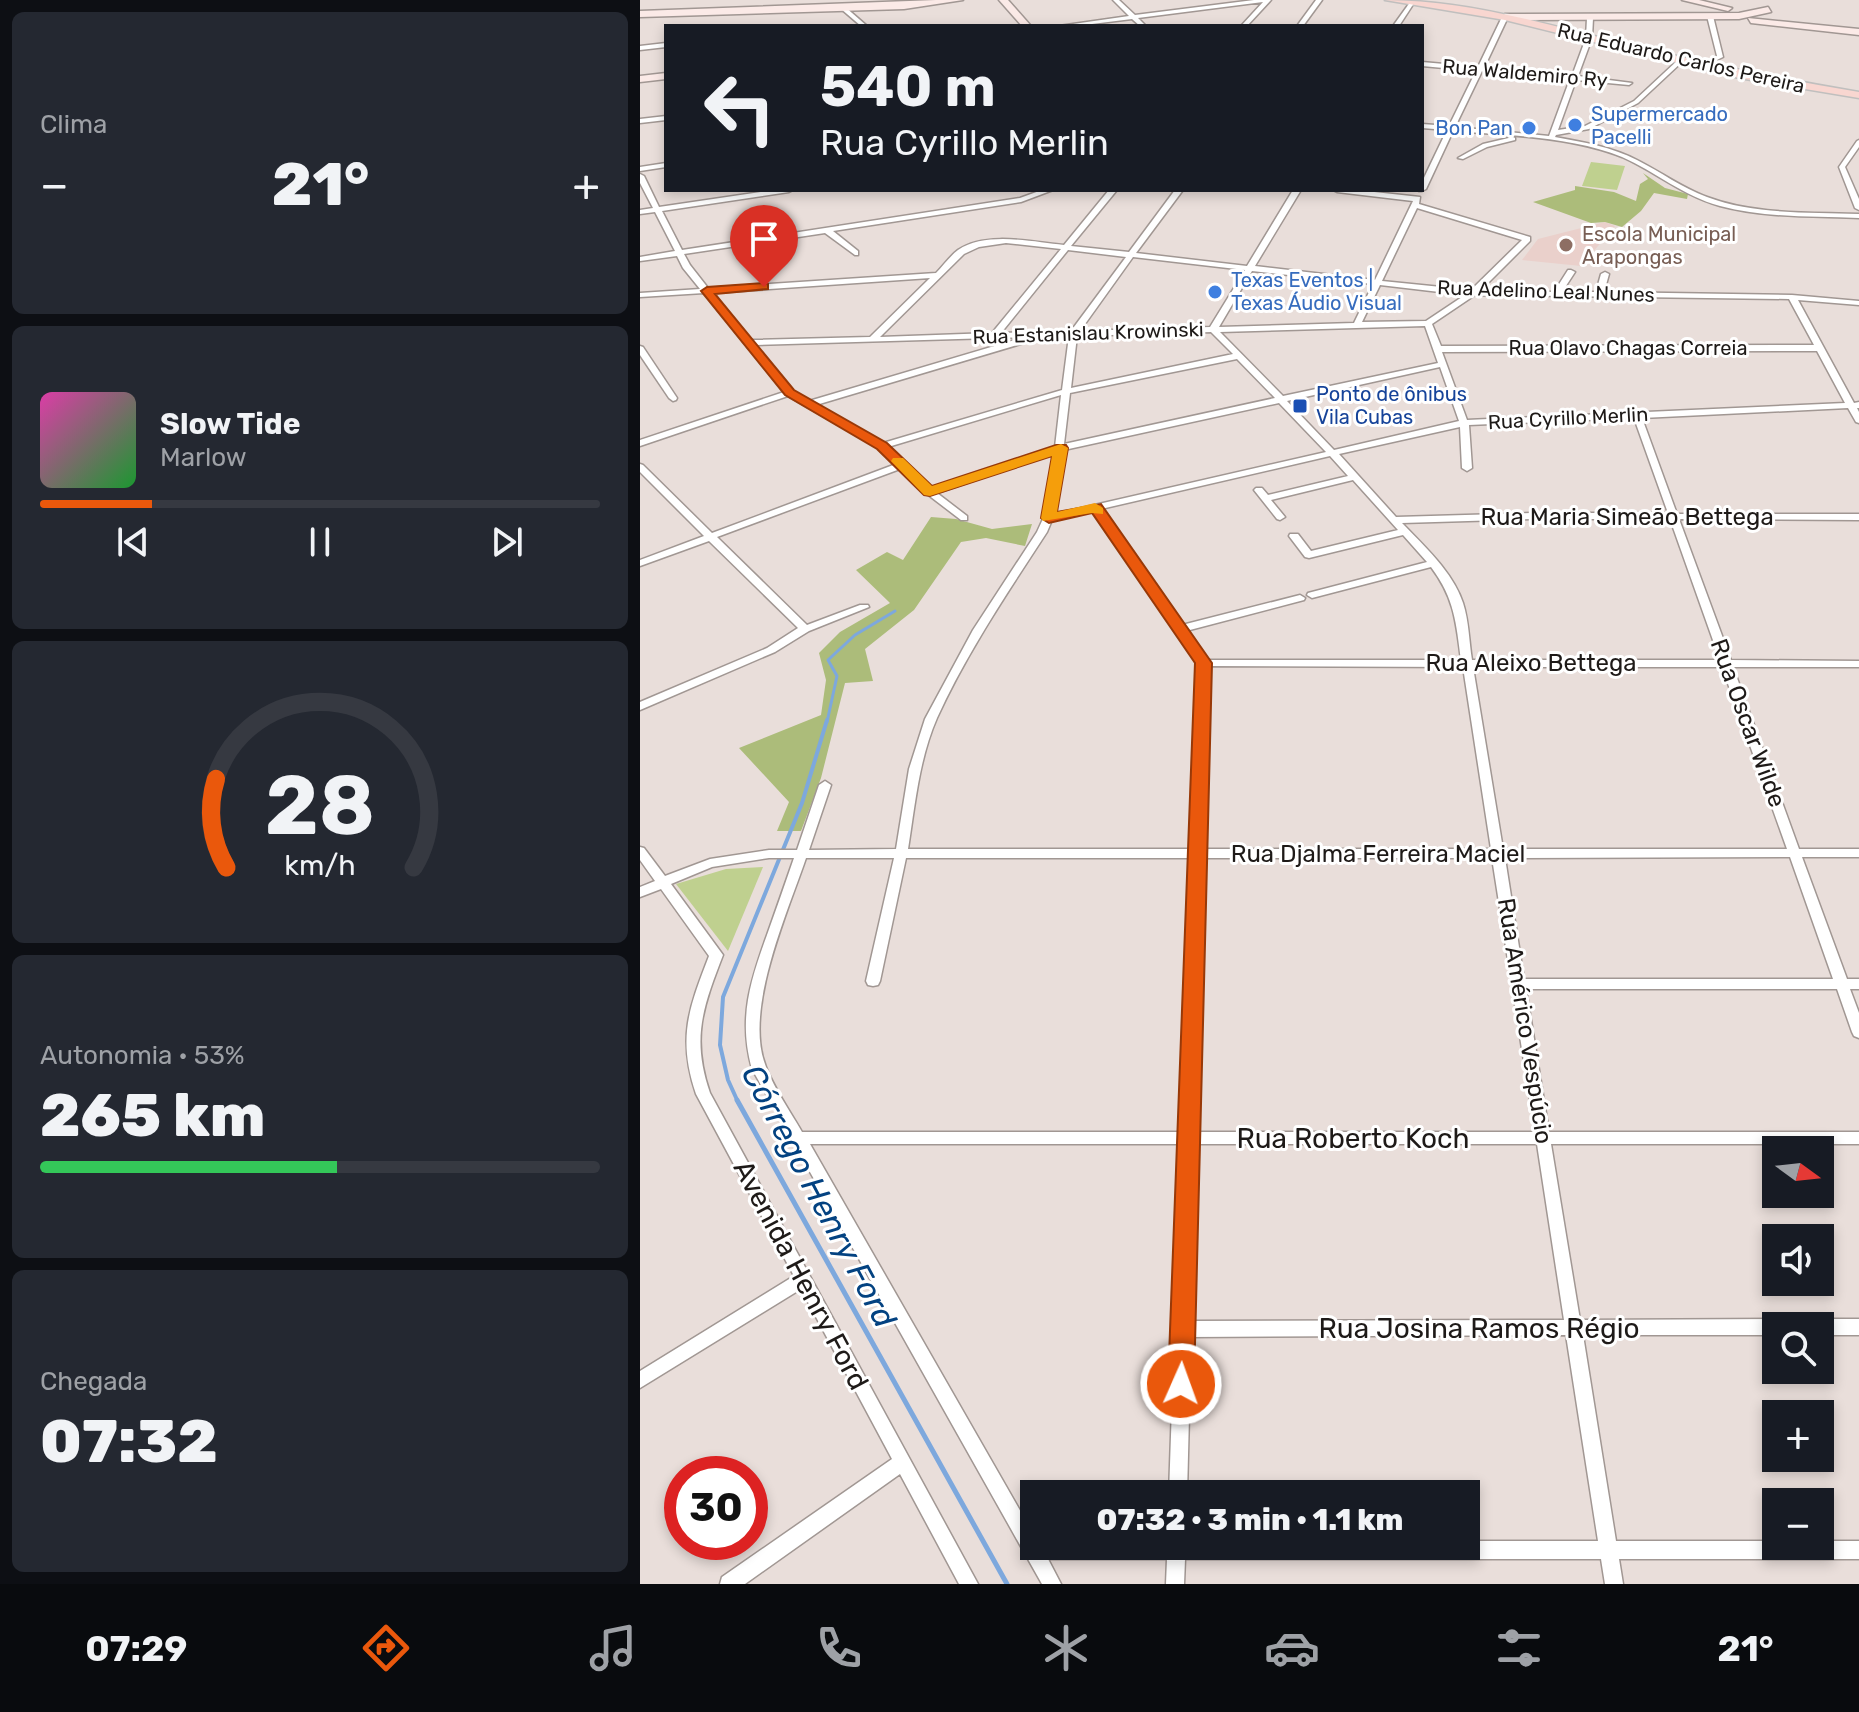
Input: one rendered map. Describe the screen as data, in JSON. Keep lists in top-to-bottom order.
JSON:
{
  "streets": {
    "main road": ["Rua Eduardo Carlos Pereira"],
    "street": [
      "Rua Waldemiro Ry",
      "Rua Adelino Leal Nunes",
      "Rua Estanislau Krowinski",
      "Rua Olavo Chagas Correia",
      "Rua Cyrillo Merlin",
      "Rua Maria Simeão Bettega",
      "Rua Aleixo Bettega",
      "Rua Oscar Wilde",
      "Rua Djalma Ferreira Maciel",
      "Rua Américo Vespúcio",
      "Rua Roberto Koch",
      "Avenida Henry Ford",
      "Rua Josina Ramos Régio"
    ]
  },
  "crossings": [
    ["Rua Estanislau Krowinski", "Rua Américo Vespúcio"],
    ["Rua Cyrillo Merlin", "Rua Oscar Wilde"],
    ["Rua Cyrillo Merlin", "Rua Américo Vespúcio"],
    ["Rua Maria Simeão Bettega", "Rua Oscar Wilde"],
    ["Rua Maria Simeão Bettega", "Rua Américo Vespúcio"],
    ["Rua Aleixo Bettega", "Rua Oscar Wilde"],
    ["Rua Aleixo Bettega", "Rua Américo Vespúcio"],
    ["Rua Oscar Wilde", "Rua Djalma Ferreira Maciel"],
    ["Rua Djalma Ferreira Maciel", "Rua Américo Vespúcio"],
    ["Rua Djalma Ferreira Maciel", "Avenida Henry Ford"],
    ["Rua Américo Vespúcio", "Rua Roberto Koch"],
    ["Rua Américo Vespúcio", "Rua Josina Ramos Régio"]
  ],
  "water": ["Córrego Henry Ford"],
  "places": {
    "other": [
      "Supermercado Pacelli",
      "Bon Pan",
      "Escola Municipal Arapongas",
      "Texas Eventos | Texas Áudio Visual"
    ],
    "transit": ["Ponto de ônibus Vila Cubas"]
  },
  "north": "right",
  "page": {
    "tile": [
      "Clima",
      ["Autonomia · 53%", "265 km"],
      ["Chegada", "07:32"]
    ],
    "turn": ["540 m", "Rua Cyrillo Merlin"],
    "heat": ["−", "21°", "+"],
    "song": ["Slow Tide", "Marlow"],
    "map_buttons": ["+", "−"],
    "limit": "30",
    "trip": "07:32 · 3 min · 1.1 km",
    "tabs": ["07:29", "21°"],
    "gauge": ["28", "km/h"]
  }
}
